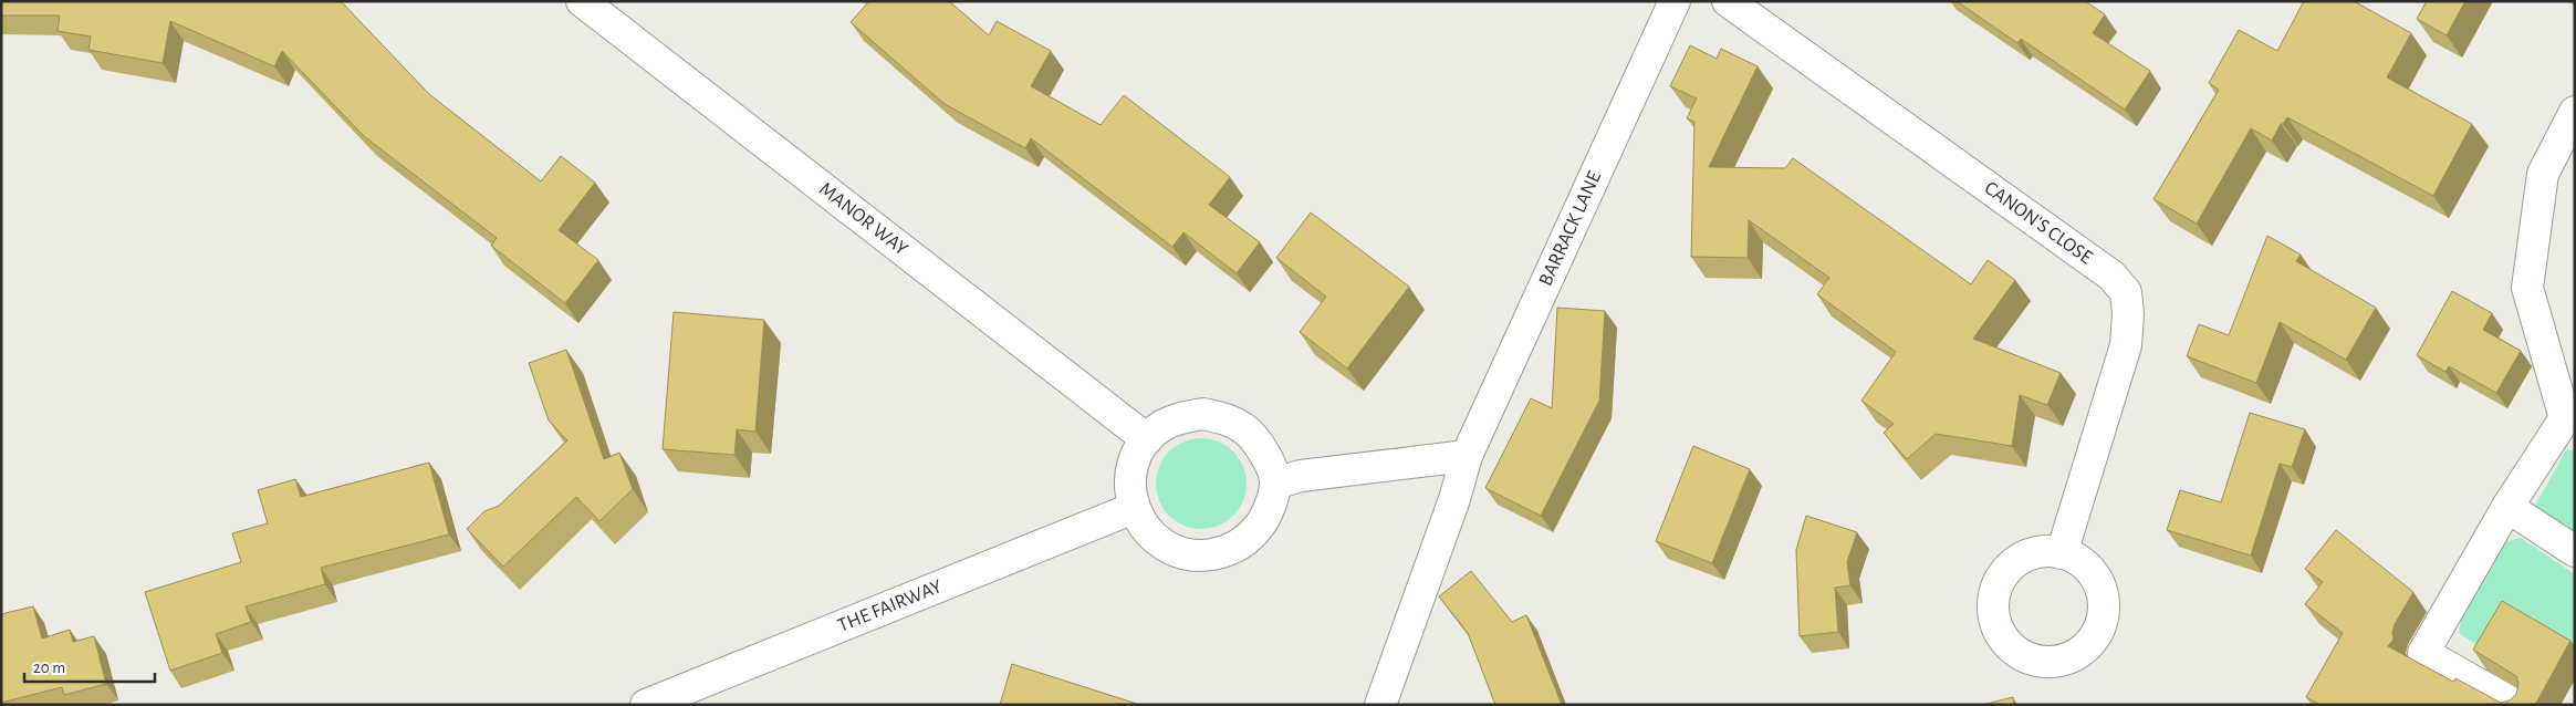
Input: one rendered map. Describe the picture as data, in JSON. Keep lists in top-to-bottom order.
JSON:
{
  "streets": {
    "street": [
      "MANOR WAY",
      "CANON'S CLOSE",
      "BARRACK LANE",
      "THE FAIRWAY"
    ]
  },
  "crossings": [
    ["MANOR WAY", "THE FAIRWAY"]
  ],
  "scale_bar": "20 m"
}
